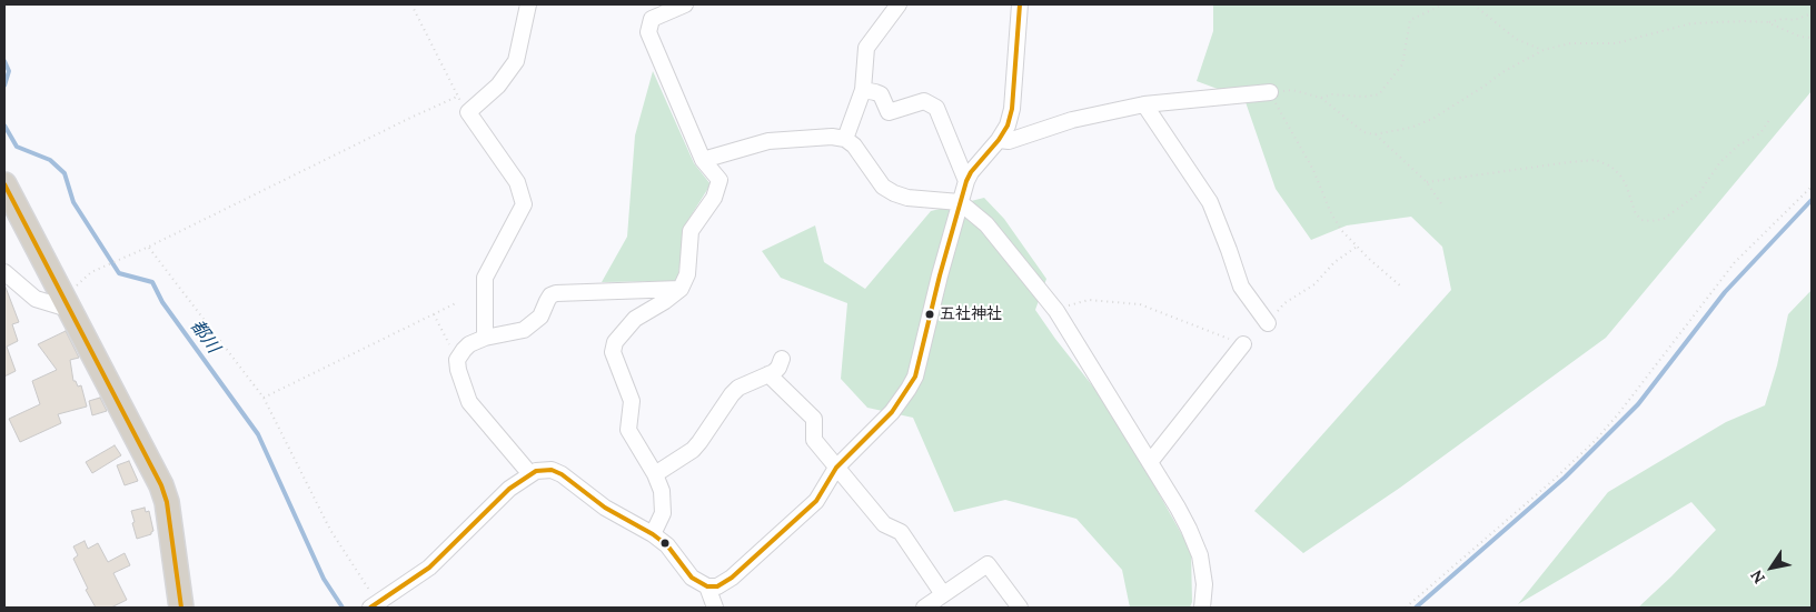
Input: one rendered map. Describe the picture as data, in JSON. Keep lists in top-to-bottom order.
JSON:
{
  "water": ["都川"],
  "places": ["五社神社"],
  "north": "bottom left"
}
